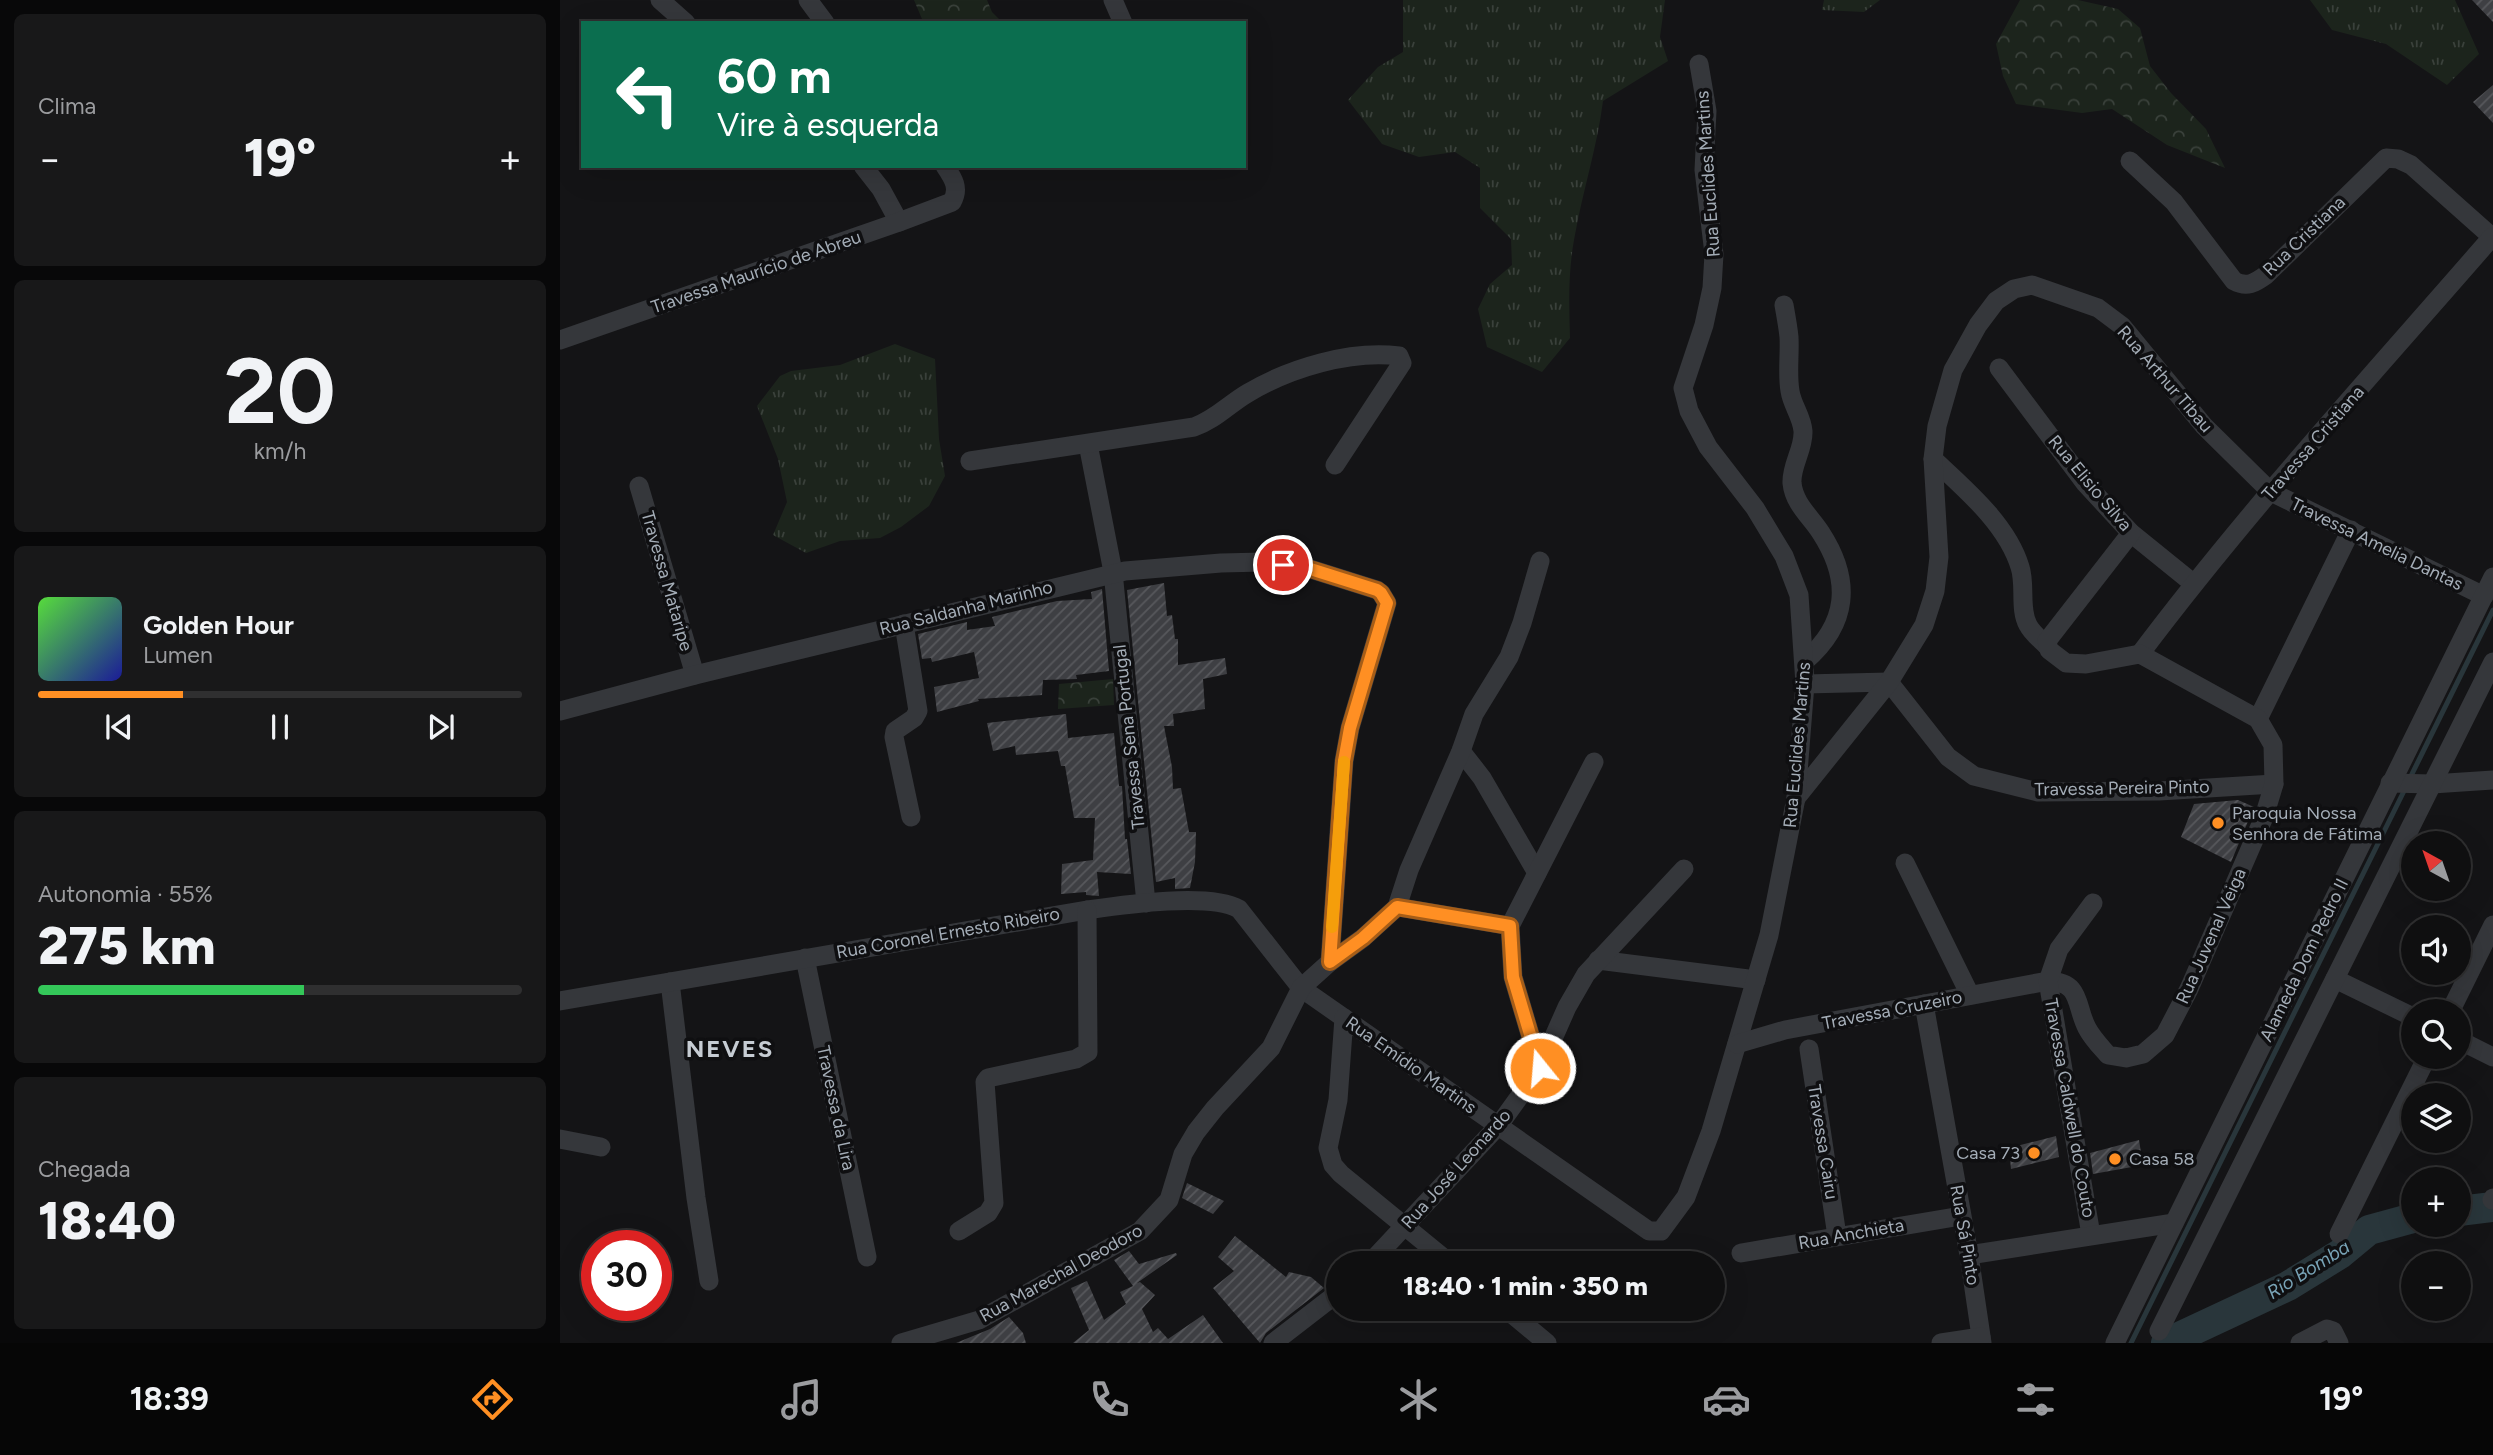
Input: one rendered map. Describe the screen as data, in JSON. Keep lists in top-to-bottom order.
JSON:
{
  "streets": {
    "street": [
      "Rua Euclides Martins",
      "Rua Cristiana",
      "Travessa Maurício de Abreu",
      "Rua Arthur Tibau",
      "Travessa Cristiana",
      "Rua Elisio Silva",
      "Travessa Amelia Dantas",
      "Travessa Mataripe",
      "Rua Saldanha Marinho",
      "Travessa Sena Portugal",
      "Travessa Pereira Pinto",
      "Rua Coronel Ernesto Ribeiro",
      "Rua Juvenal Veiga",
      "Alameda Dom Pedro II",
      "Travessa Cruzeiro",
      "Rua Emídio Martins",
      "Travessa da Lira",
      "Travessa Caldwell do Couto",
      "Travessa Cairu",
      "Rua José Leonardo",
      "Rua Anchieta",
      "Rua Sá Pinto",
      "Rua Marechal Deodoro"
    ]
  },
  "crossings": [
    ["Rua Euclides Martins", "Rua Arthur Tibau"],
    ["Rua Euclides Martins", "Travessa Cruzeiro"],
    ["Rua Euclides Martins", "Rua Emídio Martins"],
    ["Rua Cristiana", "Travessa Cristiana"],
    ["Rua Arthur Tibau", "Travessa Cristiana"],
    ["Rua Arthur Tibau", "Travessa Amelia Dantas"],
    ["Rua Arthur Tibau", "Travessa Pereira Pinto"],
    ["Travessa Cristiana", "Rua Elisio Silva"],
    ["Travessa Cristiana", "Travessa Amelia Dantas"],
    ["Travessa Amelia Dantas", "Alameda Dom Pedro II"],
    ["Travessa Mataripe", "Rua Saldanha Marinho"],
    ["Rua Saldanha Marinho", "Travessa Sena Portugal"],
    ["Travessa Sena Portugal", "Rua Coronel Ernesto Ribeiro"],
    ["Travessa Pereira Pinto", "Rua Juvenal Veiga"],
    ["Rua Coronel Ernesto Ribeiro", "Rua Emídio Martins"],
    ["Rua Coronel Ernesto Ribeiro", "Travessa da Lira"],
    ["Rua Coronel Ernesto Ribeiro", "Rua Marechal Deodoro"],
    ["Rua Juvenal Veiga", "Travessa Cruzeiro"],
    ["Rua Juvenal Veiga", "Travessa Caldwell do Couto"],
    ["Travessa Cruzeiro", "Travessa Caldwell do Couto"],
    ["Travessa Cruzeiro", "Rua Sá Pinto"],
    ["Rua Emídio Martins", "Rua José Leonardo"],
    ["Rua Emídio Martins", "Rua Marechal Deodoro"],
    ["Travessa Cairu", "Rua Anchieta"],
    ["Rua Anchieta", "Rua Sá Pinto"]
  ],
  "districts": ["NEVES"],
  "water": ["Rio Bomba"],
  "places": ["Paroquia Nossa Senhora de Fátima", "Casa 73", "Casa 58"],
  "north": "top left",
  "page": {
    "tile": [
      "Clima",
      ["20", "km/h"],
      ["Autonomia · 55%", "275 km"],
      ["Chegada", "18:40"]
    ],
    "turn": ["60 m", "Vire à esquerda"],
    "heat": ["−", "19°", "+"],
    "song": ["Golden Hour", "Lumen"],
    "map_buttons": ["+", "−"],
    "limit": "30",
    "trip": "18:40 · 1 min · 350 m",
    "tabs": ["18:39", "19°"]
  }
}
